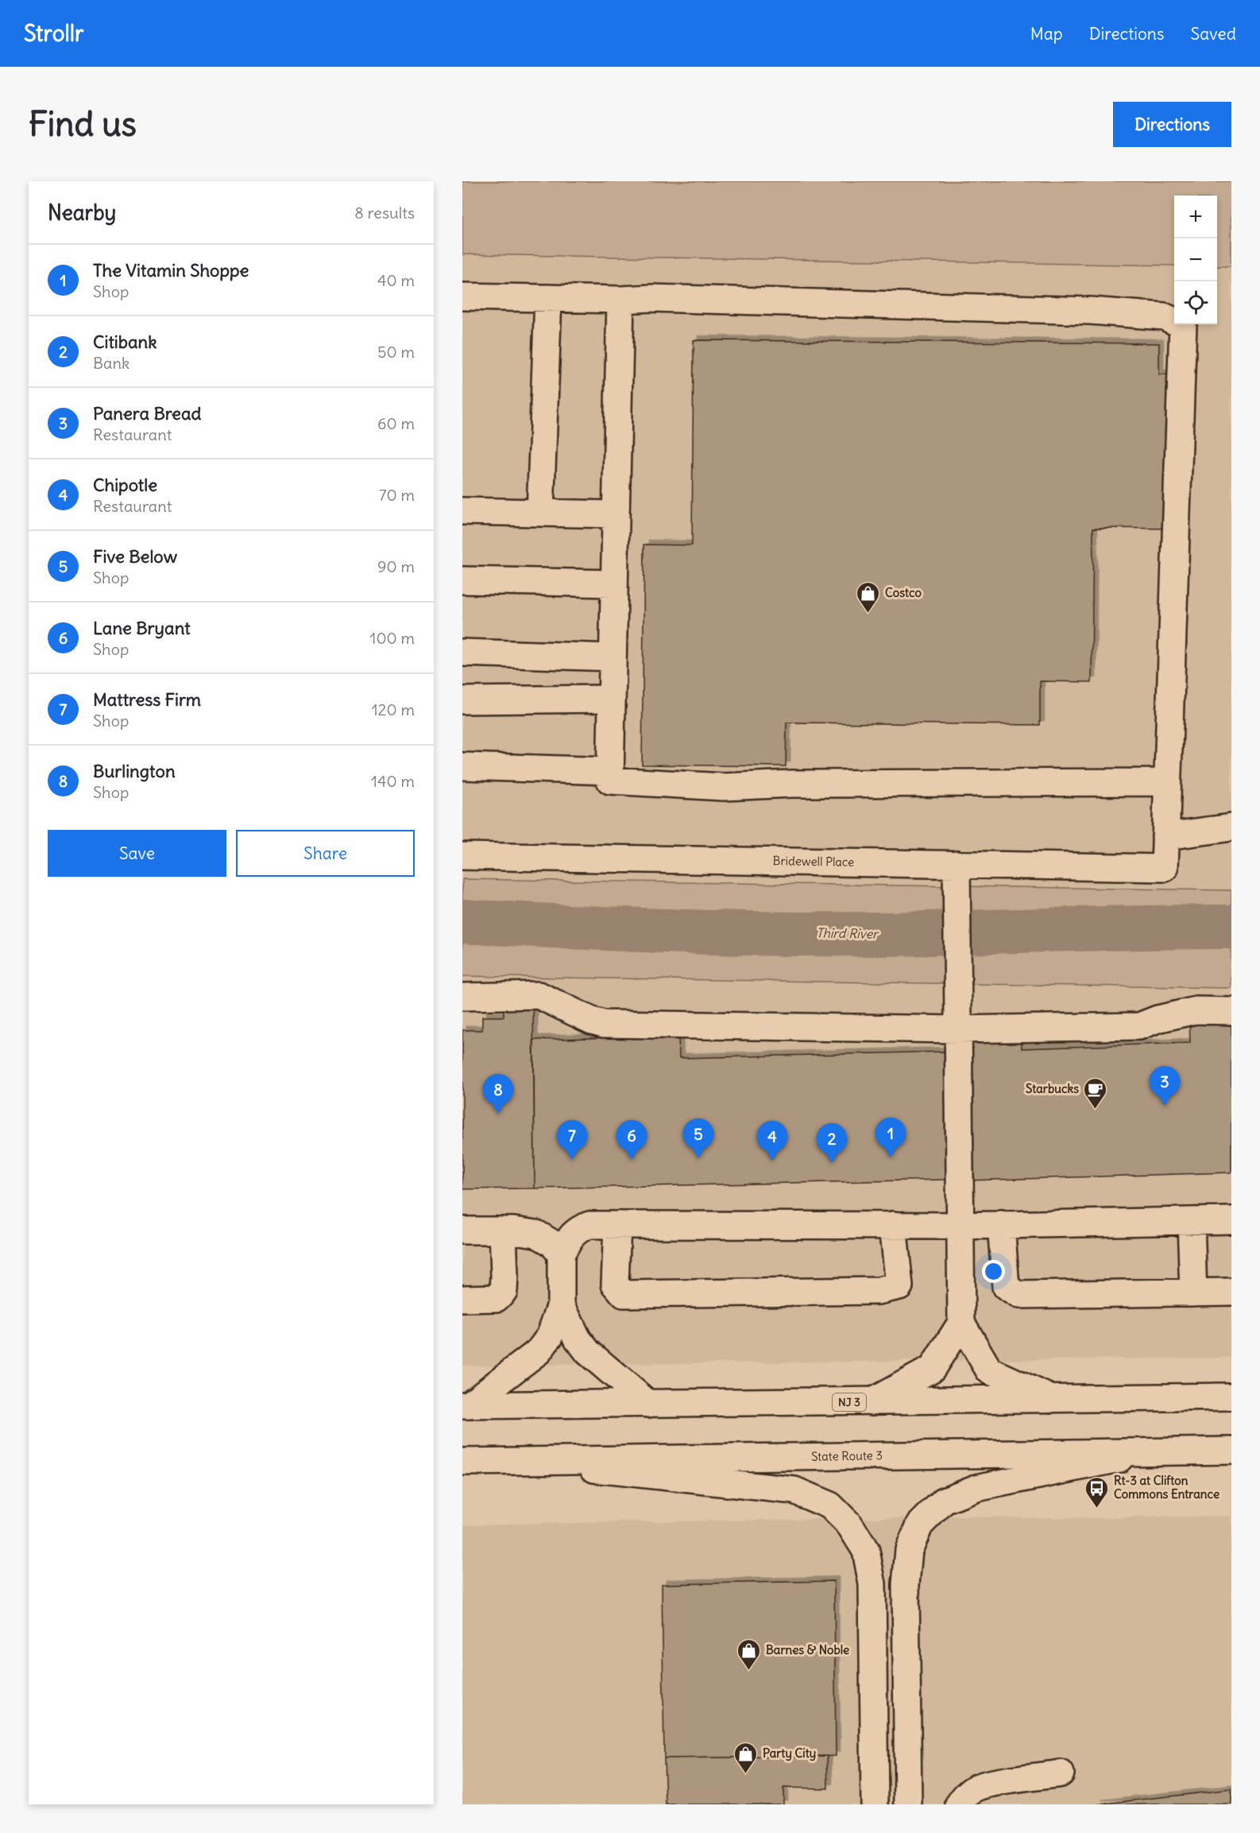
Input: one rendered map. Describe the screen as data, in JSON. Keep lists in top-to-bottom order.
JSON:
{
  "streets": {
    "main road": ["Bridewell Place", "NJ 3", "State Route 3"]
  },
  "water": ["Third River"],
  "places": {
    "shop": ["Costco", "Barnes & Noble", "Party City"],
    "cafe": ["Starbucks"],
    "bus stop": ["Rt-3 at Clifton Commons Entrance"]
  },
  "page": {
    "header": "Strollr",
    "nav": ["Map", "Directions", "Saved"],
    "buttons": [
      "Directions",
      ["Save", "Share"]
    ],
    "title": "Find us",
    "heading": ["Nearby", "8 results"],
    "map_buttons": ["+", "−"],
    "list": [
      {
        "mark": "1",
        "name": "The Vitamin Shoppe",
        "note": "Shop",
        "value": "40 m"
      },
      {
        "mark": "2",
        "name": "Citibank",
        "note": "Bank",
        "value": "50 m"
      },
      {
        "mark": "3",
        "name": "Panera Bread",
        "note": "Restaurant",
        "value": "60 m"
      },
      {
        "mark": "4",
        "name": "Chipotle",
        "note": "Restaurant",
        "value": "70 m"
      },
      {
        "mark": "5",
        "name": "Five Below",
        "note": "Shop",
        "value": "90 m"
      },
      {
        "mark": "6",
        "name": "Lane Bryant",
        "note": "Shop",
        "value": "100 m"
      },
      {
        "mark": "7",
        "name": "Mattress Firm",
        "note": "Shop",
        "value": "120 m"
      },
      {
        "mark": "8",
        "name": "Burlington",
        "note": "Shop",
        "value": "140 m"
      }
    ],
    "pins": [
      "3",
      "8",
      "1",
      "5",
      "6",
      "7",
      "4",
      "2"
    ]
  }
}
